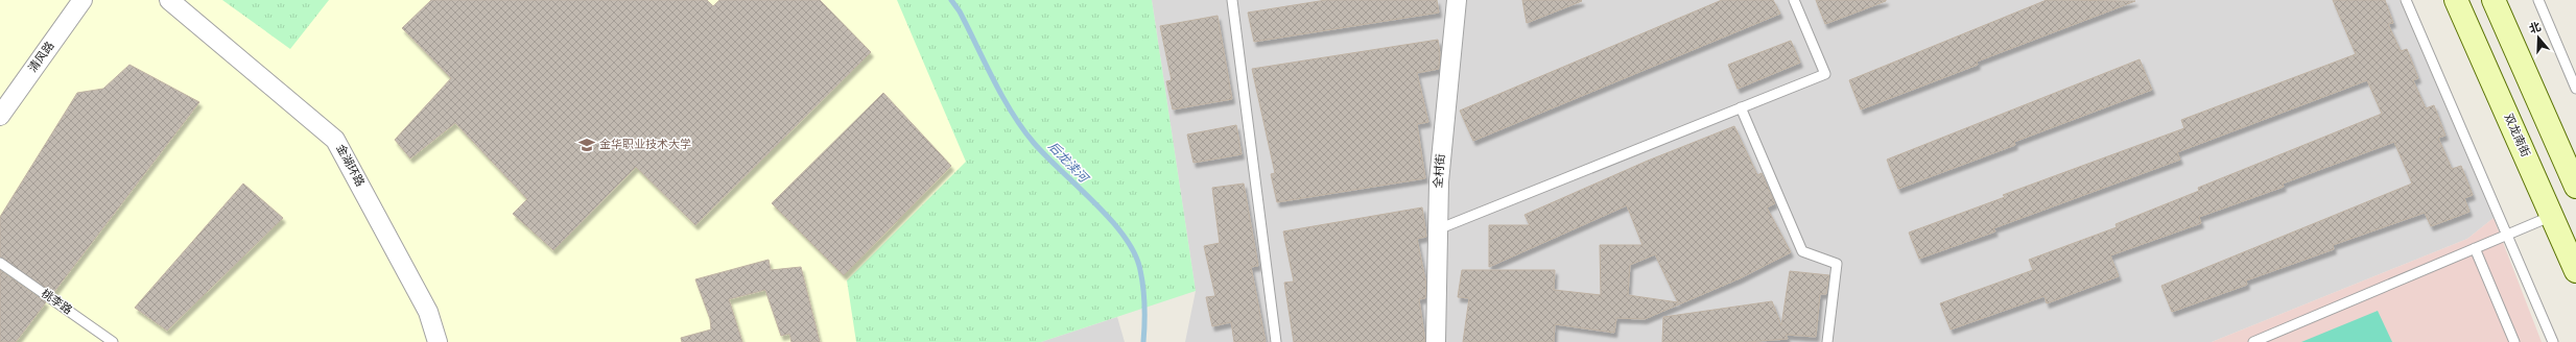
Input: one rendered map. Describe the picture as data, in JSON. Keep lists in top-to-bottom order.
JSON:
{
  "streets": {
    "main road": ["双龙南街"],
    "street": ["清风路", "金湖环路", "全村街"],
    "lane": ["桃李路"]
  },
  "water": ["后龙渎河"],
  "places": {
    "school or university": ["金华职业技术大学"]
  },
  "north": "top"
}
